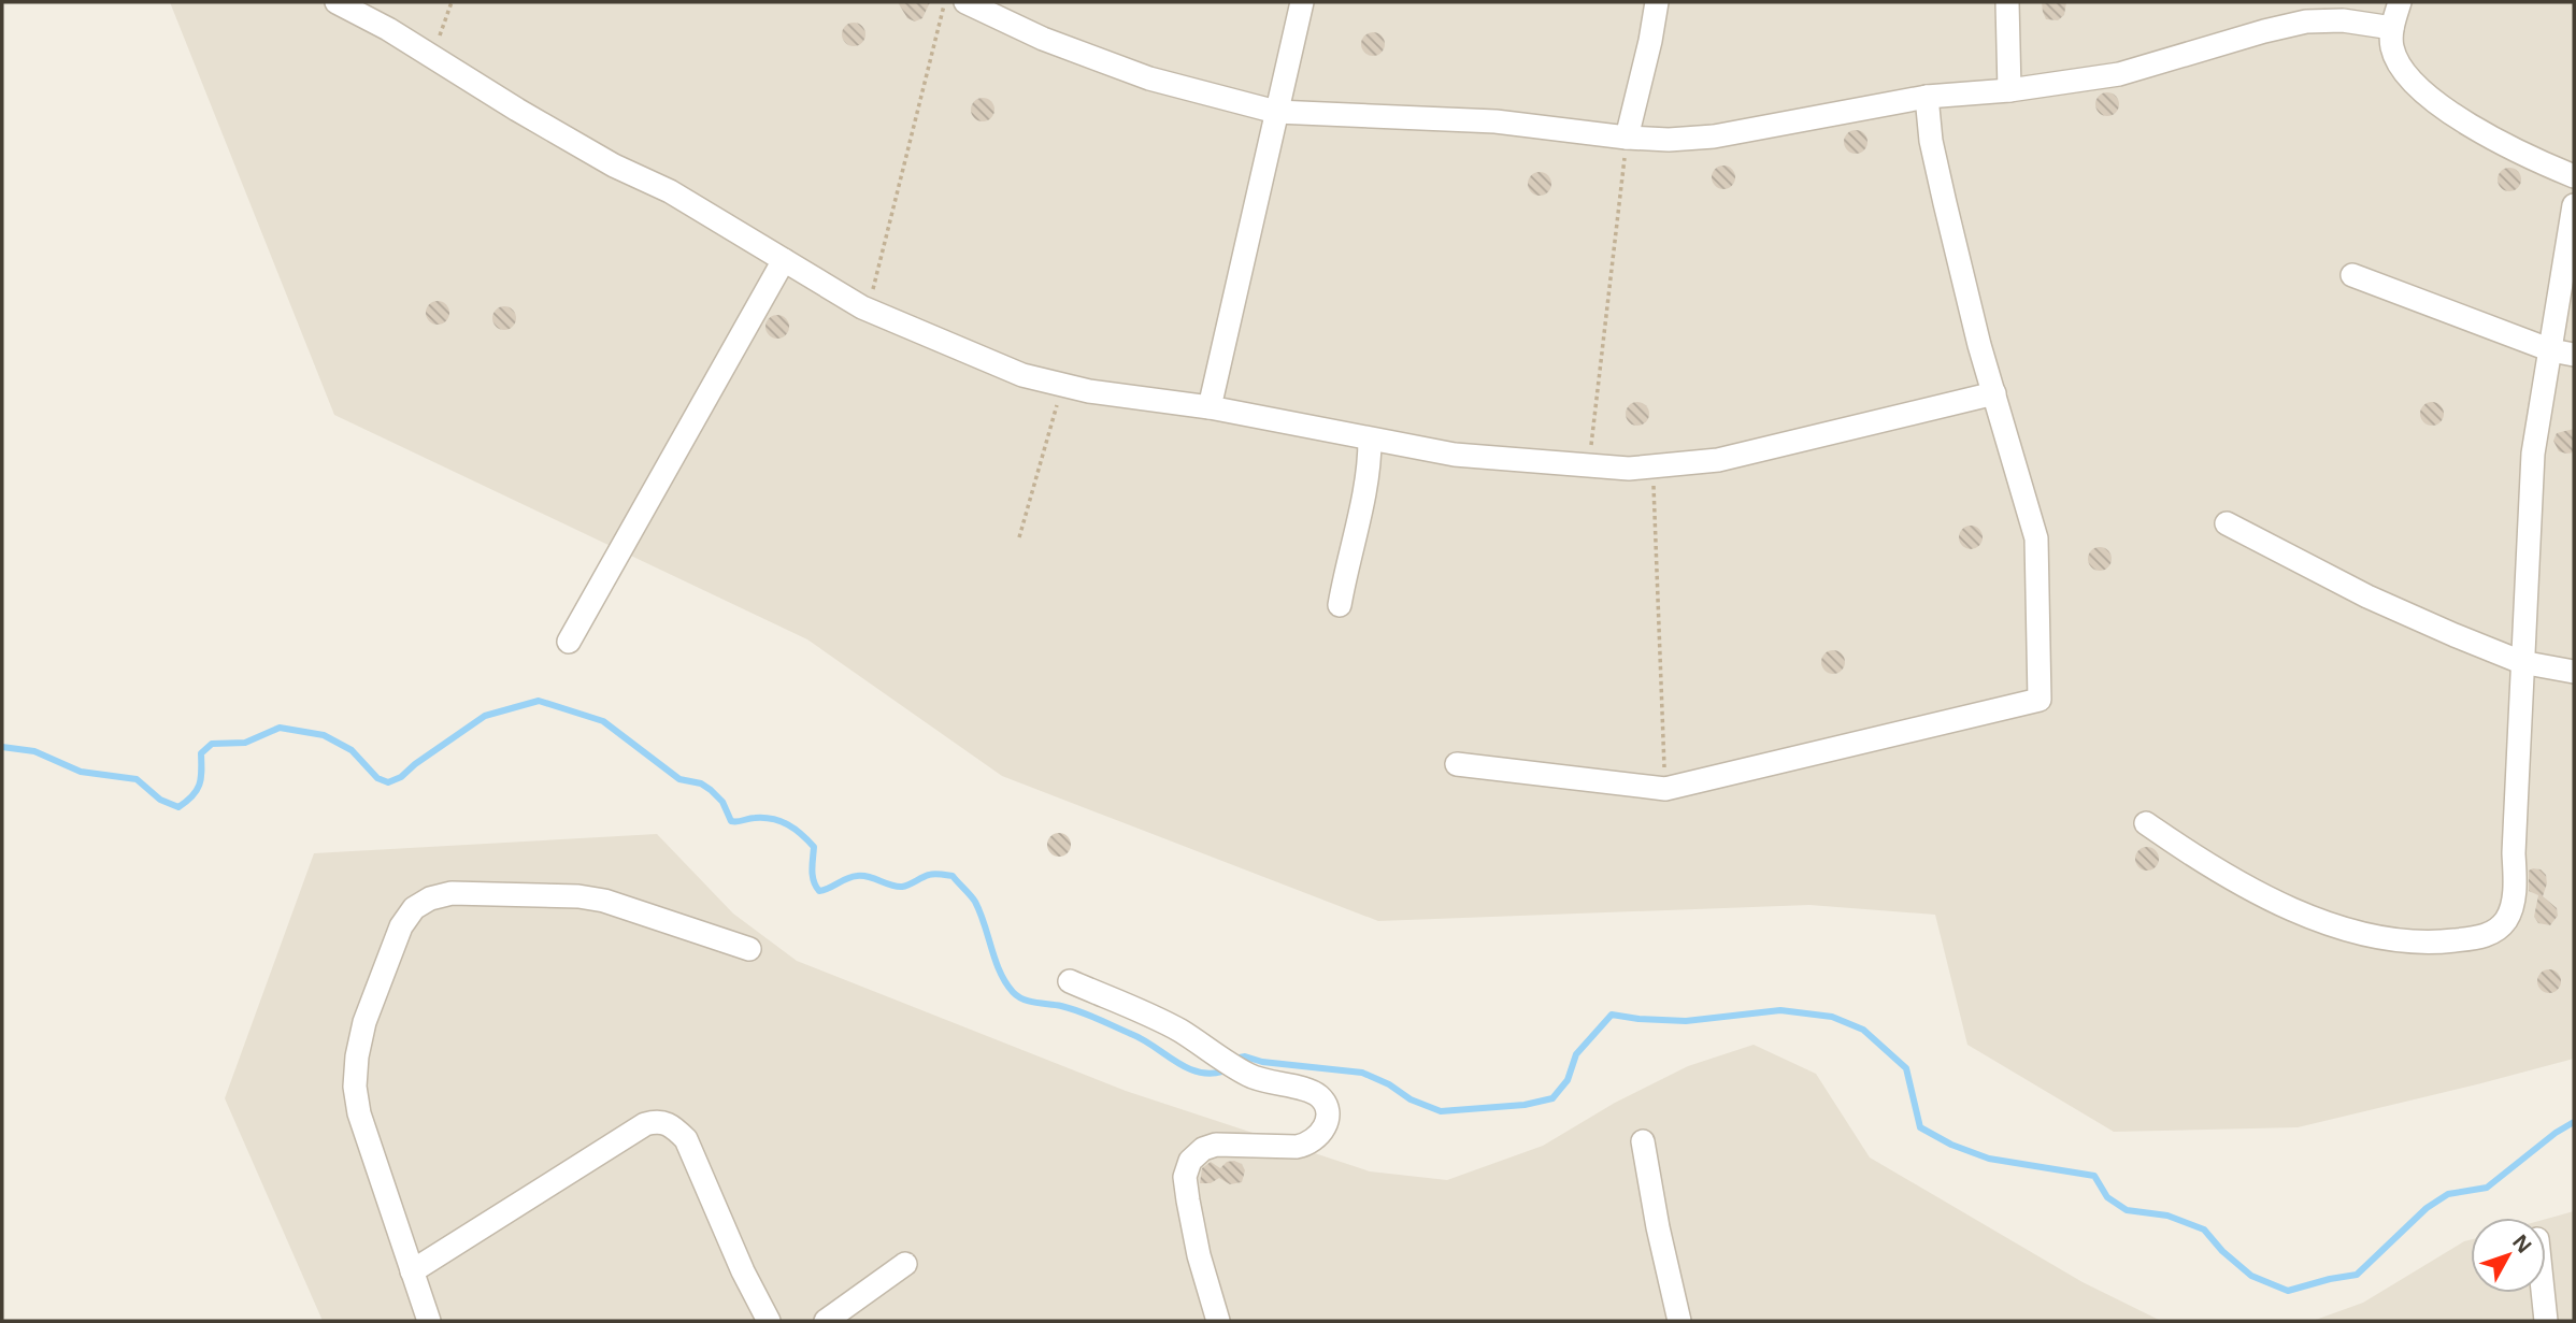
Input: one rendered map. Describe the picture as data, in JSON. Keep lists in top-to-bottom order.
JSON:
{
  "north": "top right"
}
